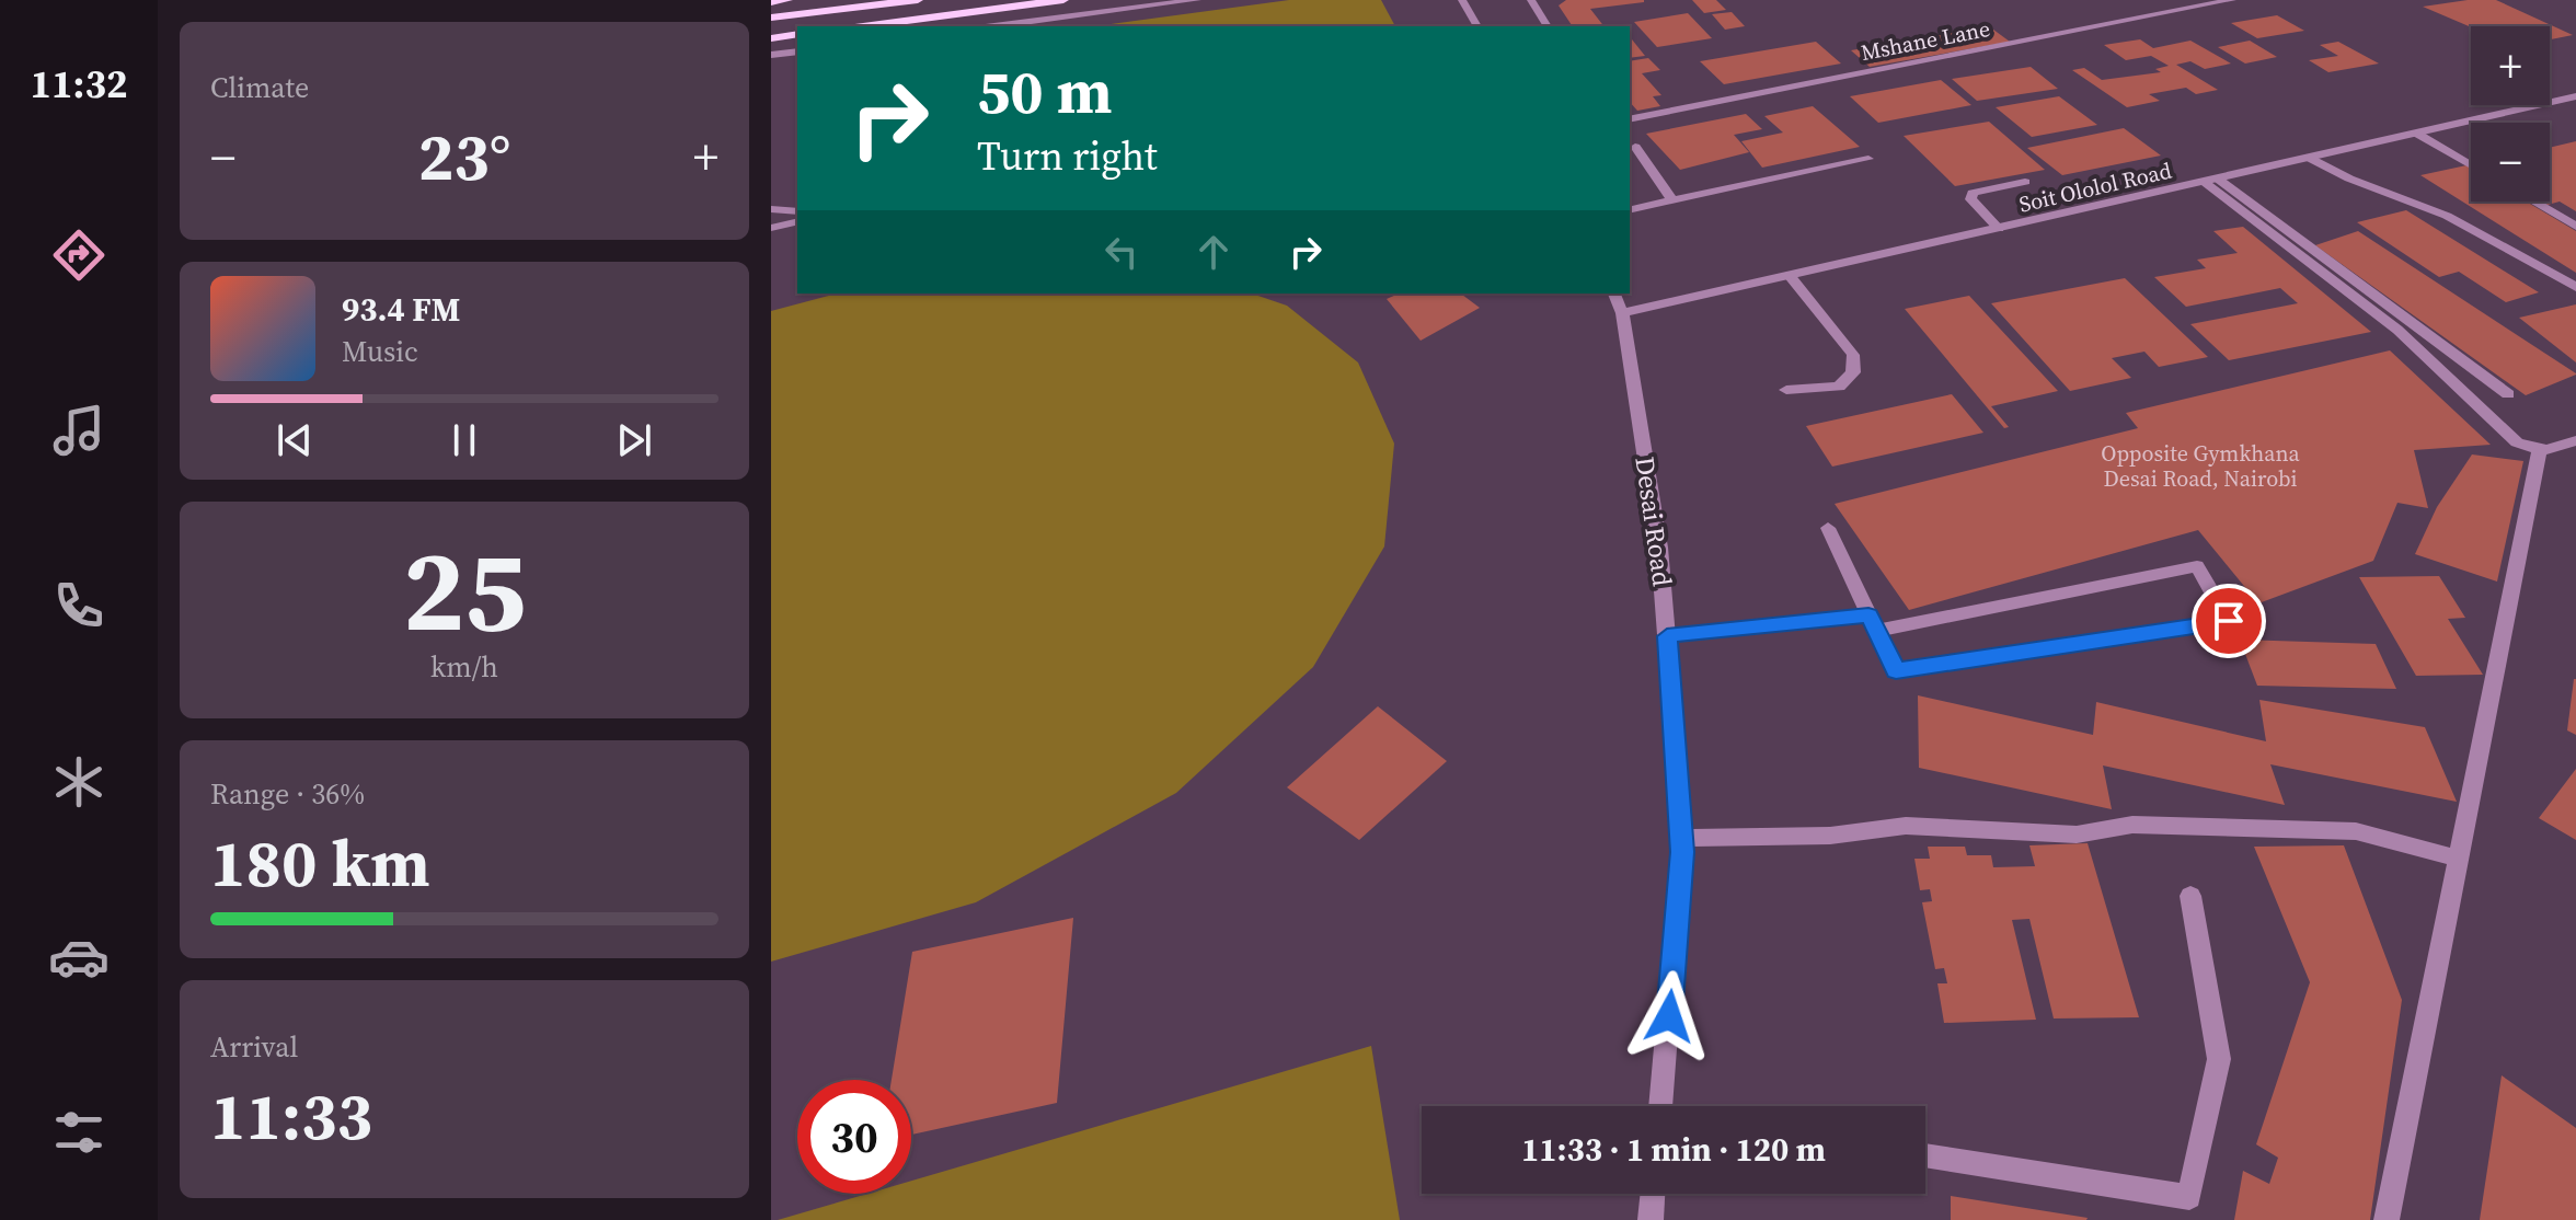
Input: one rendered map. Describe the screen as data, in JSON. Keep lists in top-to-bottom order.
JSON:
{
  "streets": {
    "street": ["Mshane Lane", "Soit Ololol Road", "Desai Road"]
  },
  "crossings": [
    ["Soit Ololol Road", "Desai Road"]
  ],
  "house_numbers": ["Opposite Gymkhana Desai Road, Nairobi"],
  "page": {
    "tabs": "11:32",
    "tile": [
      "Climate",
      ["25", "km/h"],
      ["Range · 36%", "180 km"],
      ["Arrival", "11:33"]
    ],
    "map_buttons": ["+", "−"],
    "turn": ["50 m", "Turn right"],
    "heat": ["−", "23°", "+"],
    "song": ["93.4 FM", "Music"],
    "limit": "30",
    "trip": "11:33 · 1 min · 120 m"
  }
}
